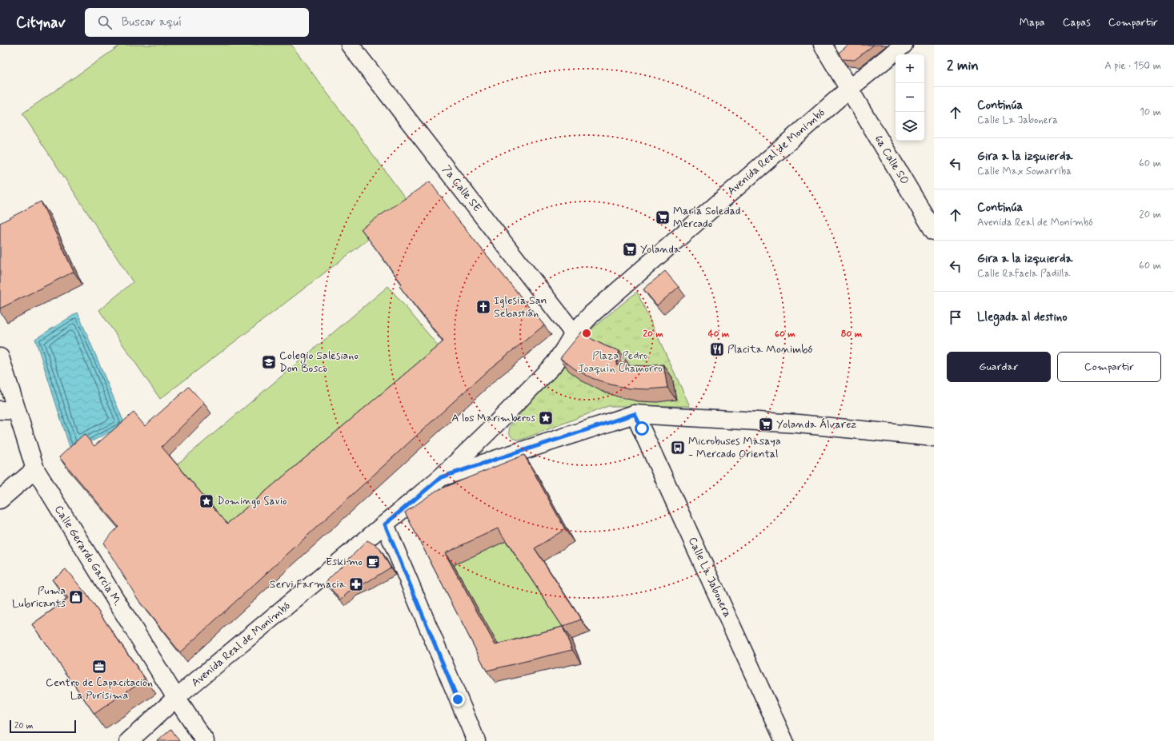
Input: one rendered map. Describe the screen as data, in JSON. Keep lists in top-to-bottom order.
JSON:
{
  "streets": {
    "street": [
      "Avenida Real de Monimbó",
      "6a Calle SO",
      "7a Calle SE",
      "Calle Gerardo García M.",
      "Calle La Jabonera"
    ]
  },
  "crossings": [
    ["Avenida Real de Monimbó", "6a Calle SO"],
    ["Avenida Real de Monimbó", "7a Calle SE"],
    ["Avenida Real de Monimbó", "Calle Gerardo García M."]
  ],
  "parks": ["Plaza Pedro Joaquín Chamorro"],
  "places": {
    "supermarket": ["María Soledad Mercado", "Yolanda", "Yolanda Álvarez"],
    "church": ["Iglesia San Sebastián"],
    "restaurant": ["Placita Monimbó"],
    "school or university": ["Colegio Salesiano Don Bosco"],
    "place": ["A los Marimberos", "Domingo Savio"],
    "bus stop": ["Microbuses Masaya - Mercado Oriental"],
    "cafe": ["Eskimo"],
    "pharmacy": ["Servi Farmacia"],
    "shop": ["Puma Lubricants"],
    "office": ["Centro de Capacitacion La Purisima"]
  },
  "scale_bar": "20 m",
  "page": {
    "header": "Citynav",
    "search": "Buscar aquí",
    "nav": ["Mapa", "Capas", "Compartir"],
    "heading": ["2 min", "A pie · 150 m"],
    "map_buttons": ["+", "−"],
    "list": [
      ["Continúa", "Calle La Jabonera", "10 m"],
      ["Gira a la izquierda", "Calle Max Somarriba", "60 m"],
      ["Continúa", "Avenida Real de Monimbó", "20 m"],
      ["Gira a la izquierda", "Calle Rafaela Padilla", "60 m"],
      "Llegada al destino"
    ],
    "buttons": ["Guardar", "Compartir"],
    "scale": "20 m"
  },
  "rings": [
    "20 m",
    "40 m",
    "60 m",
    "80 m"
  ]
}
